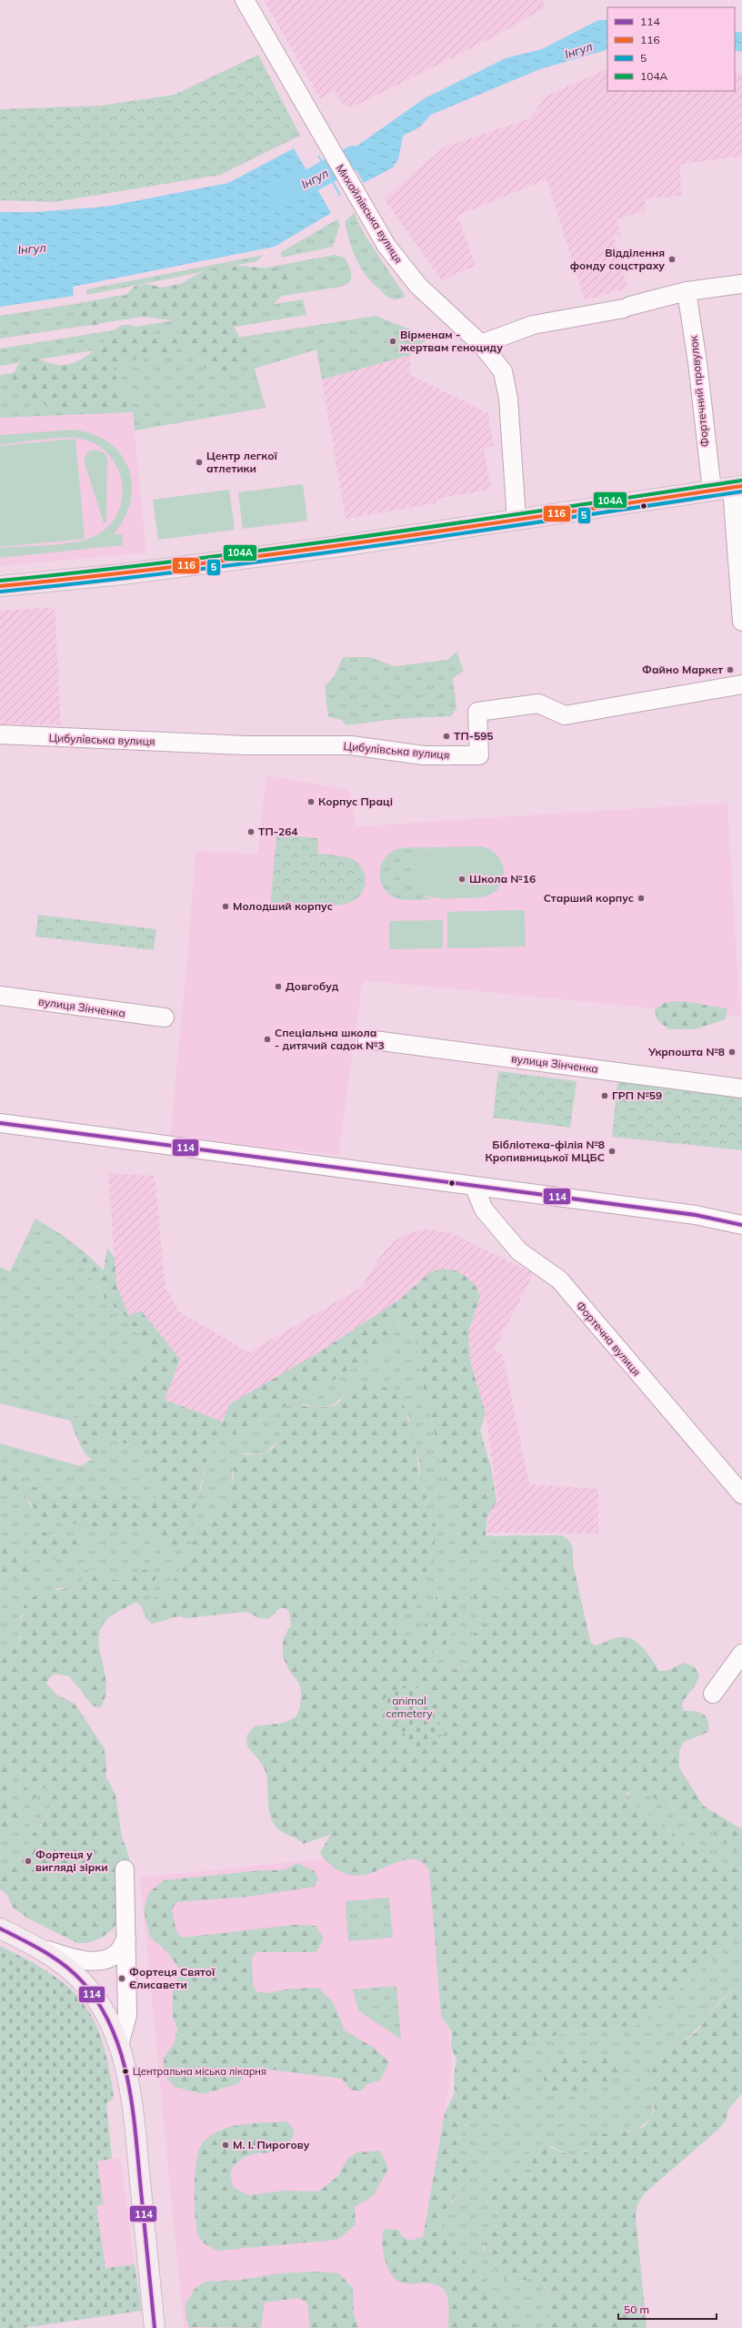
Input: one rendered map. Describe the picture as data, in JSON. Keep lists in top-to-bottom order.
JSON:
{
  "streets": {
    "street": [
      "Михайлівська вулиця",
      "Фортечний провулок",
      "Цибулівська вулиця",
      "вулиця Зінченка",
      "Фортечна вулиця"
    ]
  },
  "water": ["Інгул"],
  "parks": ["animal cemetery"],
  "places": [
    "Відділення фонду соцстраху",
    "Вірменам - жертвам геноциду",
    "Центр легкої атлетики",
    "Файно Маркет",
    "ТП-595",
    "Корпус Праці",
    "ТП-264",
    "Школа №16",
    "Старший корпус",
    "Молодший корпус",
    "Довгобуд",
    "Спеціальна школа - дитячий садок №3",
    "Укрпошта №8",
    "ГРП №59",
    "Бібліотека-філія №8 Кропивницької МЦБС",
    "Фортеця у вигляді зірки",
    "Фортеця Святої Єлисавети",
    "Центральна міська лікарня",
    "М. І. Пирогову"
  ],
  "lines": [
    "transit line 104А",
    "transit line 116",
    "transit line 5",
    "transit line 114"
  ],
  "legend": [
    "114",
    "116",
    "5",
    "104А"
  ],
  "scale_bar": "50 m"
}
